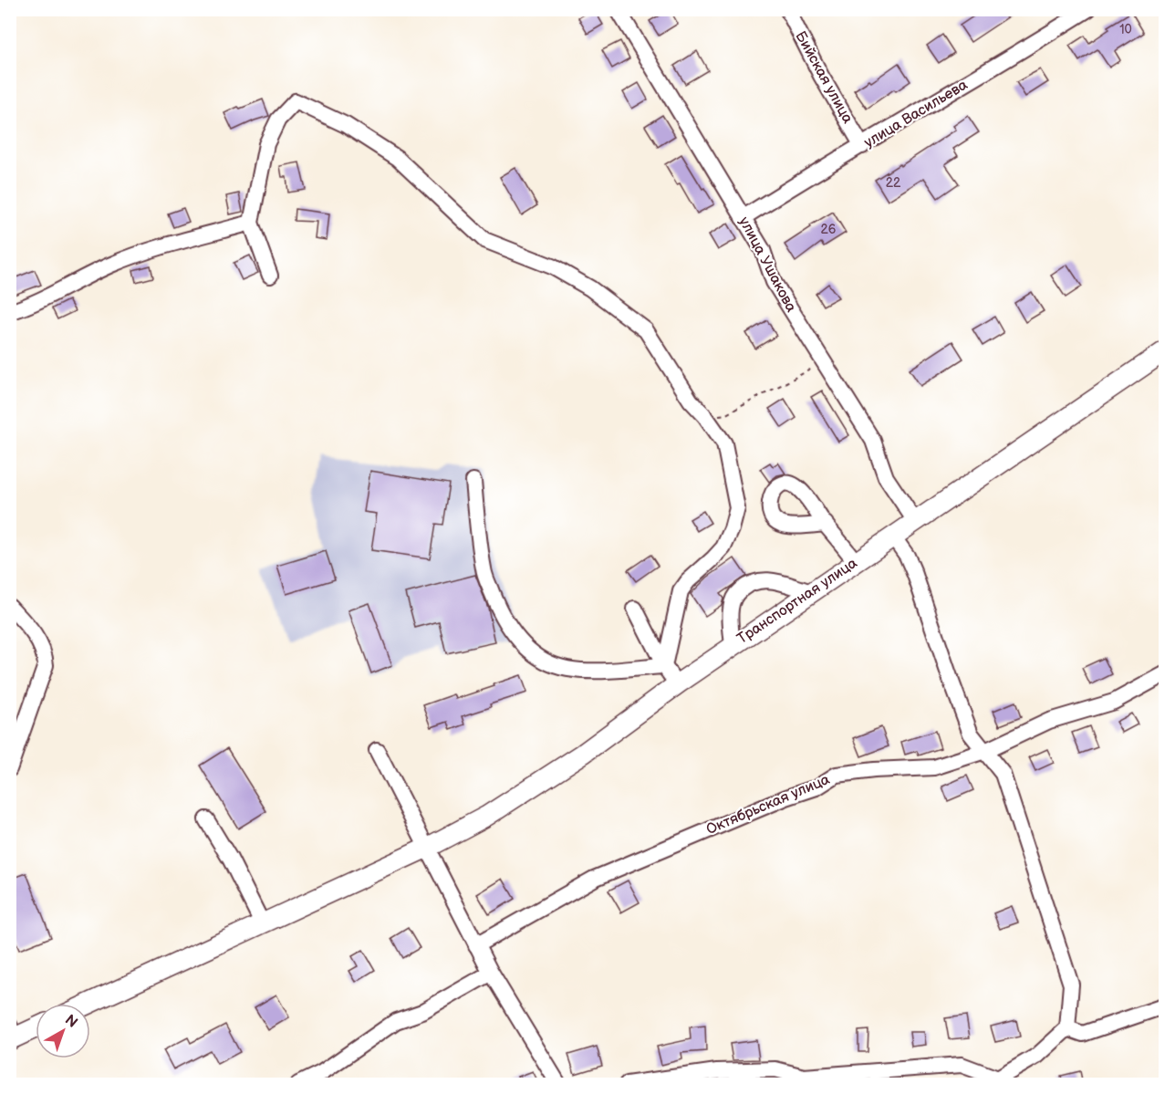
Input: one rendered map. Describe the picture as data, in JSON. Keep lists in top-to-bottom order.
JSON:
{
  "streets": {
    "main road": ["Транспортная улица"],
    "street": [
      "Бийская улица",
      "улица Васильева",
      "улица Ушакова",
      "Октябрьская улица"
    ]
  },
  "crossings": [
    ["Бийская улица", "улица Васильева"],
    ["улица Васильева", "улица Ушакова"],
    ["улица Ушакова", "Транспортная улица"]
  ],
  "house_numbers": ["10", "22", "26"],
  "north": "top right"
}
